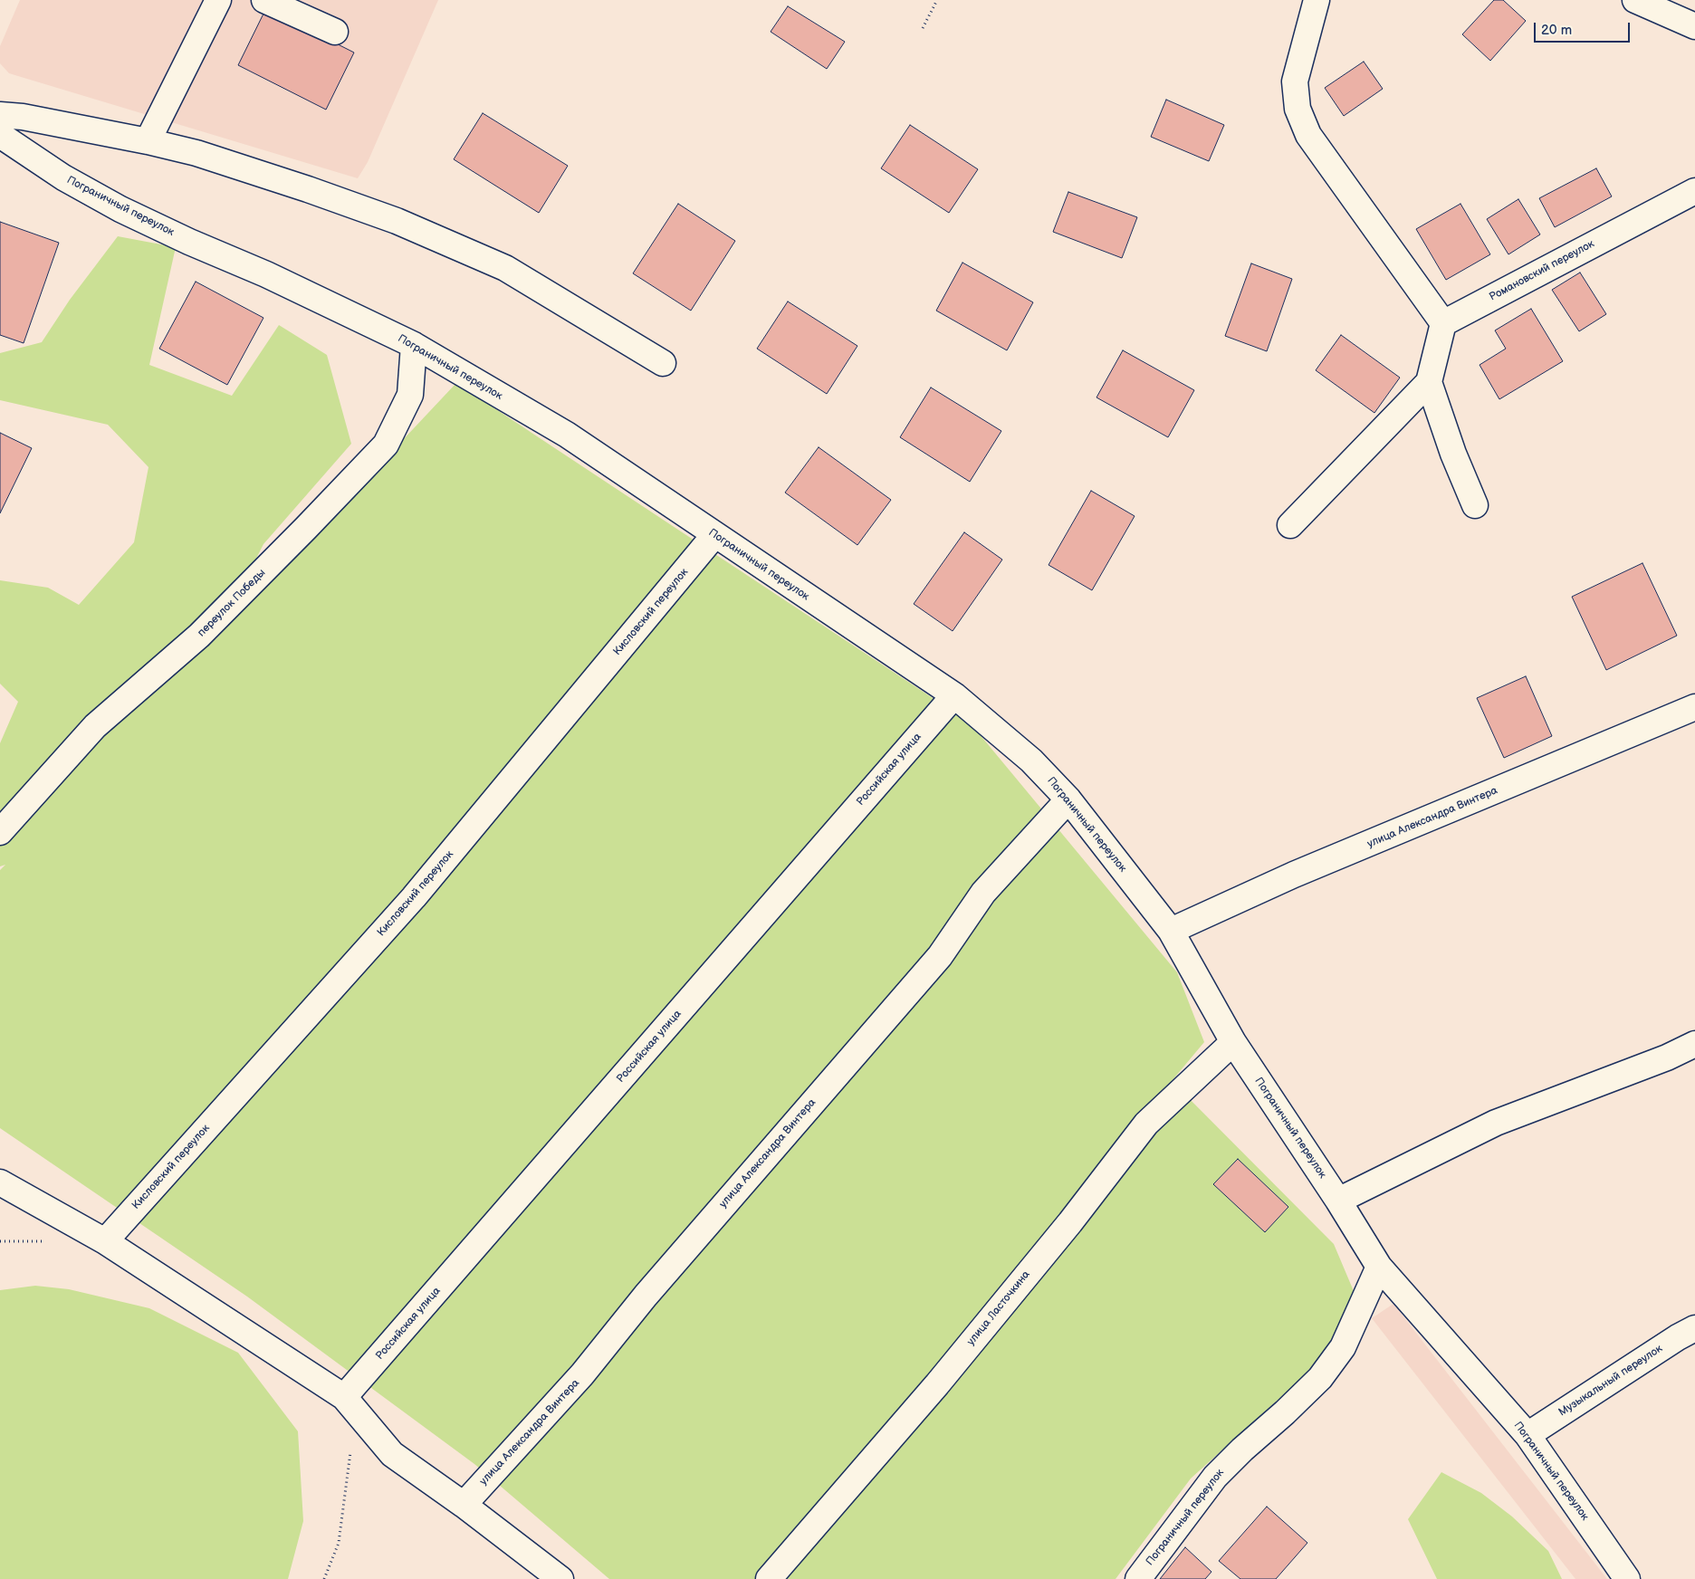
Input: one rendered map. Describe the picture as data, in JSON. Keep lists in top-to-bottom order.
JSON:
{
  "streets": {
    "street": [
      "Пограничный переулок",
      "Романовский переулок",
      "переулок Победы",
      "Кисловский переулок",
      "Российская улица",
      "улица Александра Винтера",
      "улица Ласточкина",
      "Музыкальный переулок"
    ]
  },
  "crossings": [
    ["Пограничный переулок", "переулок Победы"],
    ["Пограничный переулок", "Кисловский переулок"],
    ["Пограничный переулок", "Российская улица"],
    ["Пограничный переулок", "улица Александра Винтера"],
    ["Пограничный переулок", "улица Ласточкина"],
    ["Пограничный переулок", "Музыкальный переулок"]
  ],
  "scale_bar": "20 m"
}
